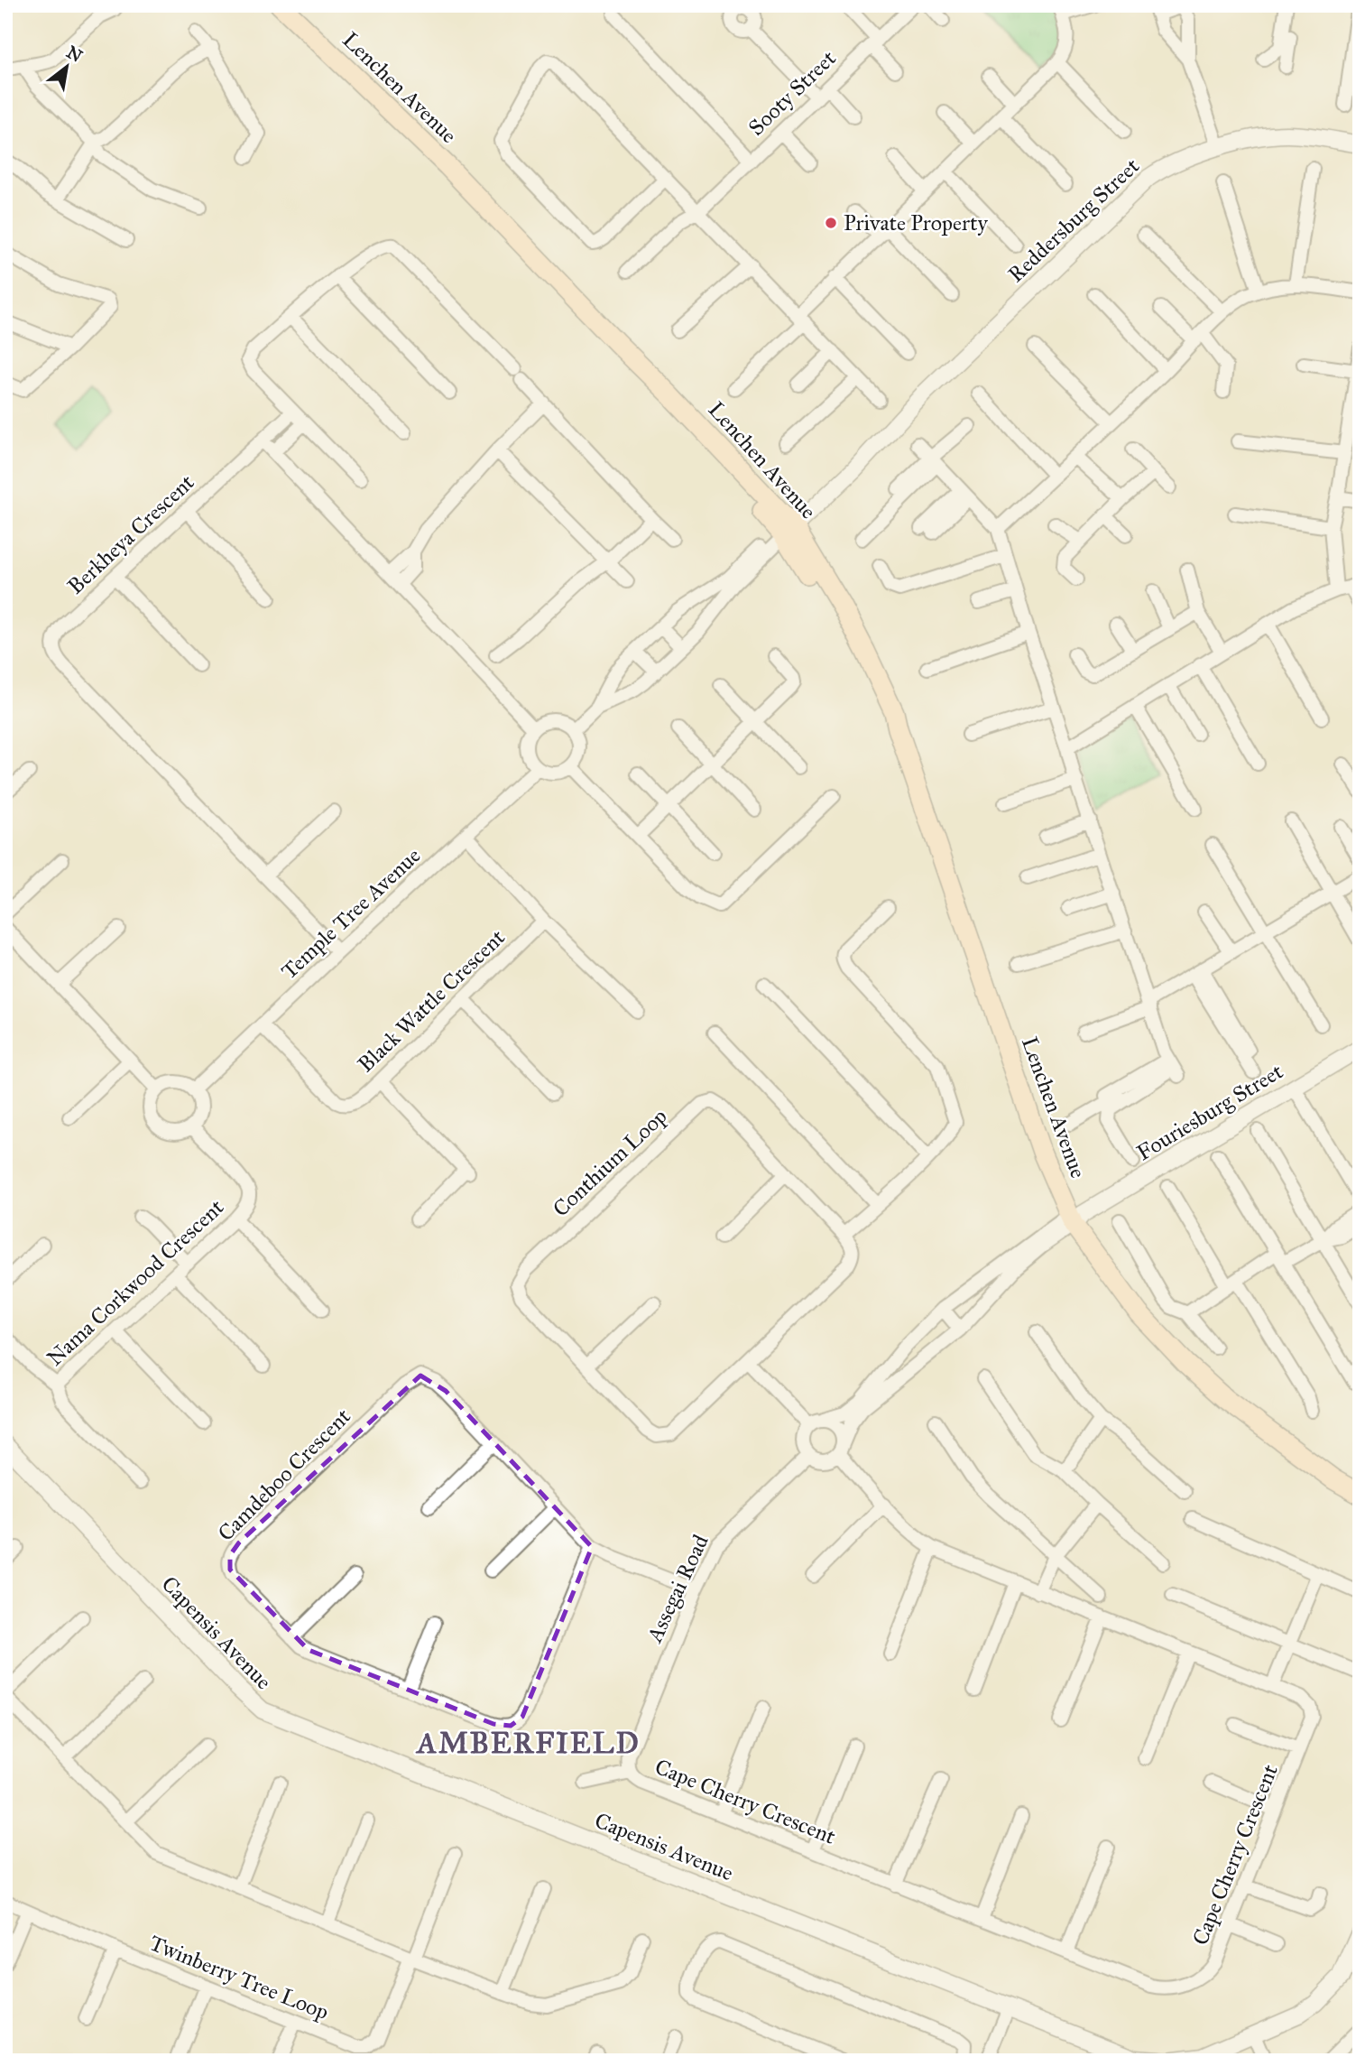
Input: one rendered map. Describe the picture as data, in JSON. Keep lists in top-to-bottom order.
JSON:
{
  "streets": {
    "main road": ["Lenchen Avenue"],
    "street": [
      "Sooty Street",
      "Reddersburg Street",
      "Berkheya Crescent",
      "Temple Tree Avenue",
      "Black Wattle Crescent",
      "Fouriesburg Street",
      "Conthium Loop",
      "Nama Corkwood Crescent",
      "Camdeboo Crescent",
      "Assegai Road",
      "Capensis Avenue",
      "Cape Cherry Crescent",
      "Twinberry Tree Loop"
    ]
  },
  "crossings": [
    ["Lenchen Avenue", "Reddersburg Street"],
    ["Lenchen Avenue", "Fouriesburg Street"],
    ["Berkheya Crescent", "Temple Tree Avenue"],
    ["Temple Tree Avenue", "Black Wattle Crescent"],
    ["Temple Tree Avenue", "Nama Corkwood Crescent"],
    ["Camdeboo Crescent", "Assegai Road"],
    ["Assegai Road", "Cape Cherry Crescent"]
  ],
  "districts": ["AMBERFIELD"],
  "places": ["Private Property"],
  "north": "top right"
}
